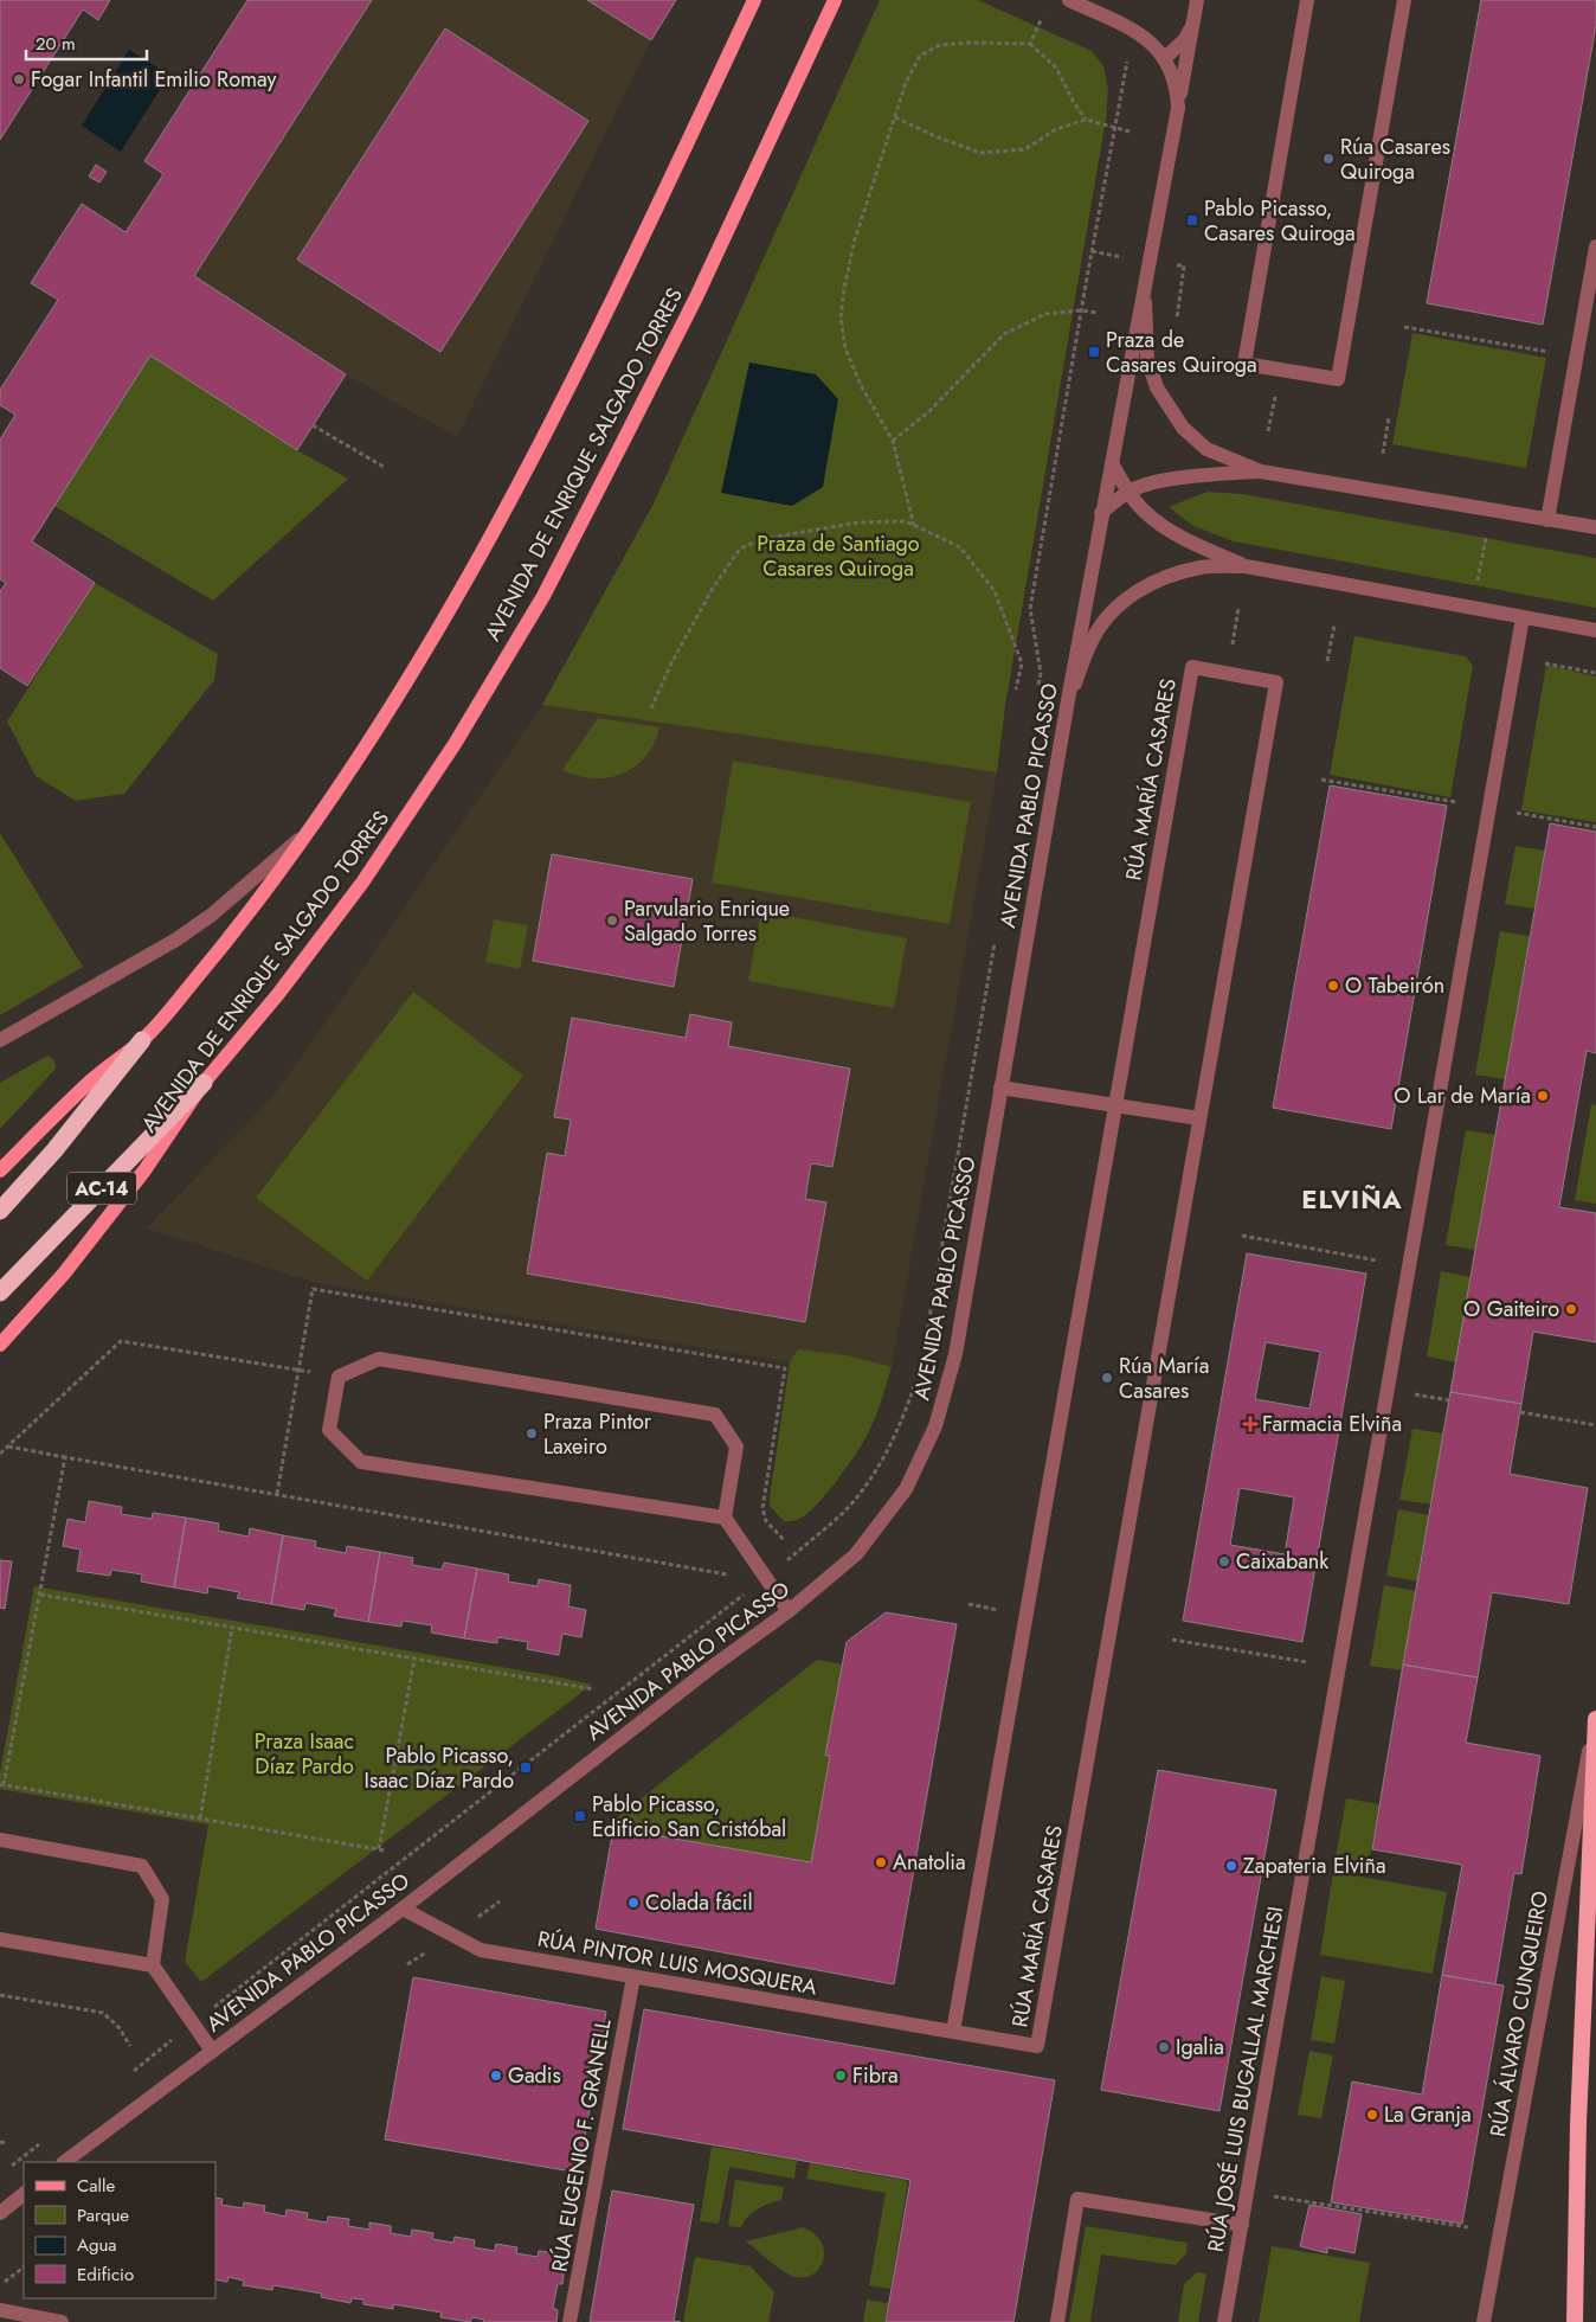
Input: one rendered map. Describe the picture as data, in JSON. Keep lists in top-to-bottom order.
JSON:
{
  "streets": {
    "highway": ["AC-14"],
    "main road": ["AVENIDA DE ENRIQUE SALGADO TORRES"],
    "street": [
      "RÚA MARÍA CASARES",
      "AVENIDA PABLO PICASSO",
      "RÚA PINTOR LUIS MOSQUERA",
      "RÚA ÁLVARO CUNQUEIRO",
      "RÚA JOSÉ LUIS BUGALLAL MARCHESI",
      "RÚA EUGENIO F. GRANELL"
    ]
  },
  "crossings": [
    ["AVENIDA DE ENRIQUE SALGADO TORRES", "AC-14"],
    ["RÚA MARÍA CASARES", "RÚA PINTOR LUIS MOSQUERA"],
    ["AVENIDA PABLO PICASSO", "RÚA PINTOR LUIS MOSQUERA"],
    ["RÚA PINTOR LUIS MOSQUERA", "RÚA EUGENIO F. GRANELL"]
  ],
  "districts": ["ELVIÑA"],
  "parks": ["Praza de Santiago Casares Quiroga", "Praza Isaac Díaz Pardo"],
  "places": {
    "other": [
      "Fogar Infantil Emilio Romay",
      "Rúa Casares Quiroga",
      "Parvulario Enrique Salgado Torres",
      "O Tabeirón",
      "O Lar de María",
      "O Gaiteiro",
      "Rúa María Casares",
      "Praza Pintor Laxeiro",
      "Caixabank",
      "Anatolia",
      "Zapateria Elviña",
      "Colada fácil",
      "Igalia",
      "Gadis",
      "Fibra",
      "La Granja"
    ],
    "transit": [
      "Pablo Picasso, Casares Quiroga",
      "Praza de Casares Quiroga",
      "Pablo Picasso, Isaac Díaz Pardo",
      "Pablo Picasso, Edificio San Cristóbal"
    ],
    "health": ["Farmacia Elviña"]
  },
  "legend": [
    "Calle",
    "Parque",
    "Agua",
    "Edificio"
  ],
  "scale_bar": "20 m"
}
